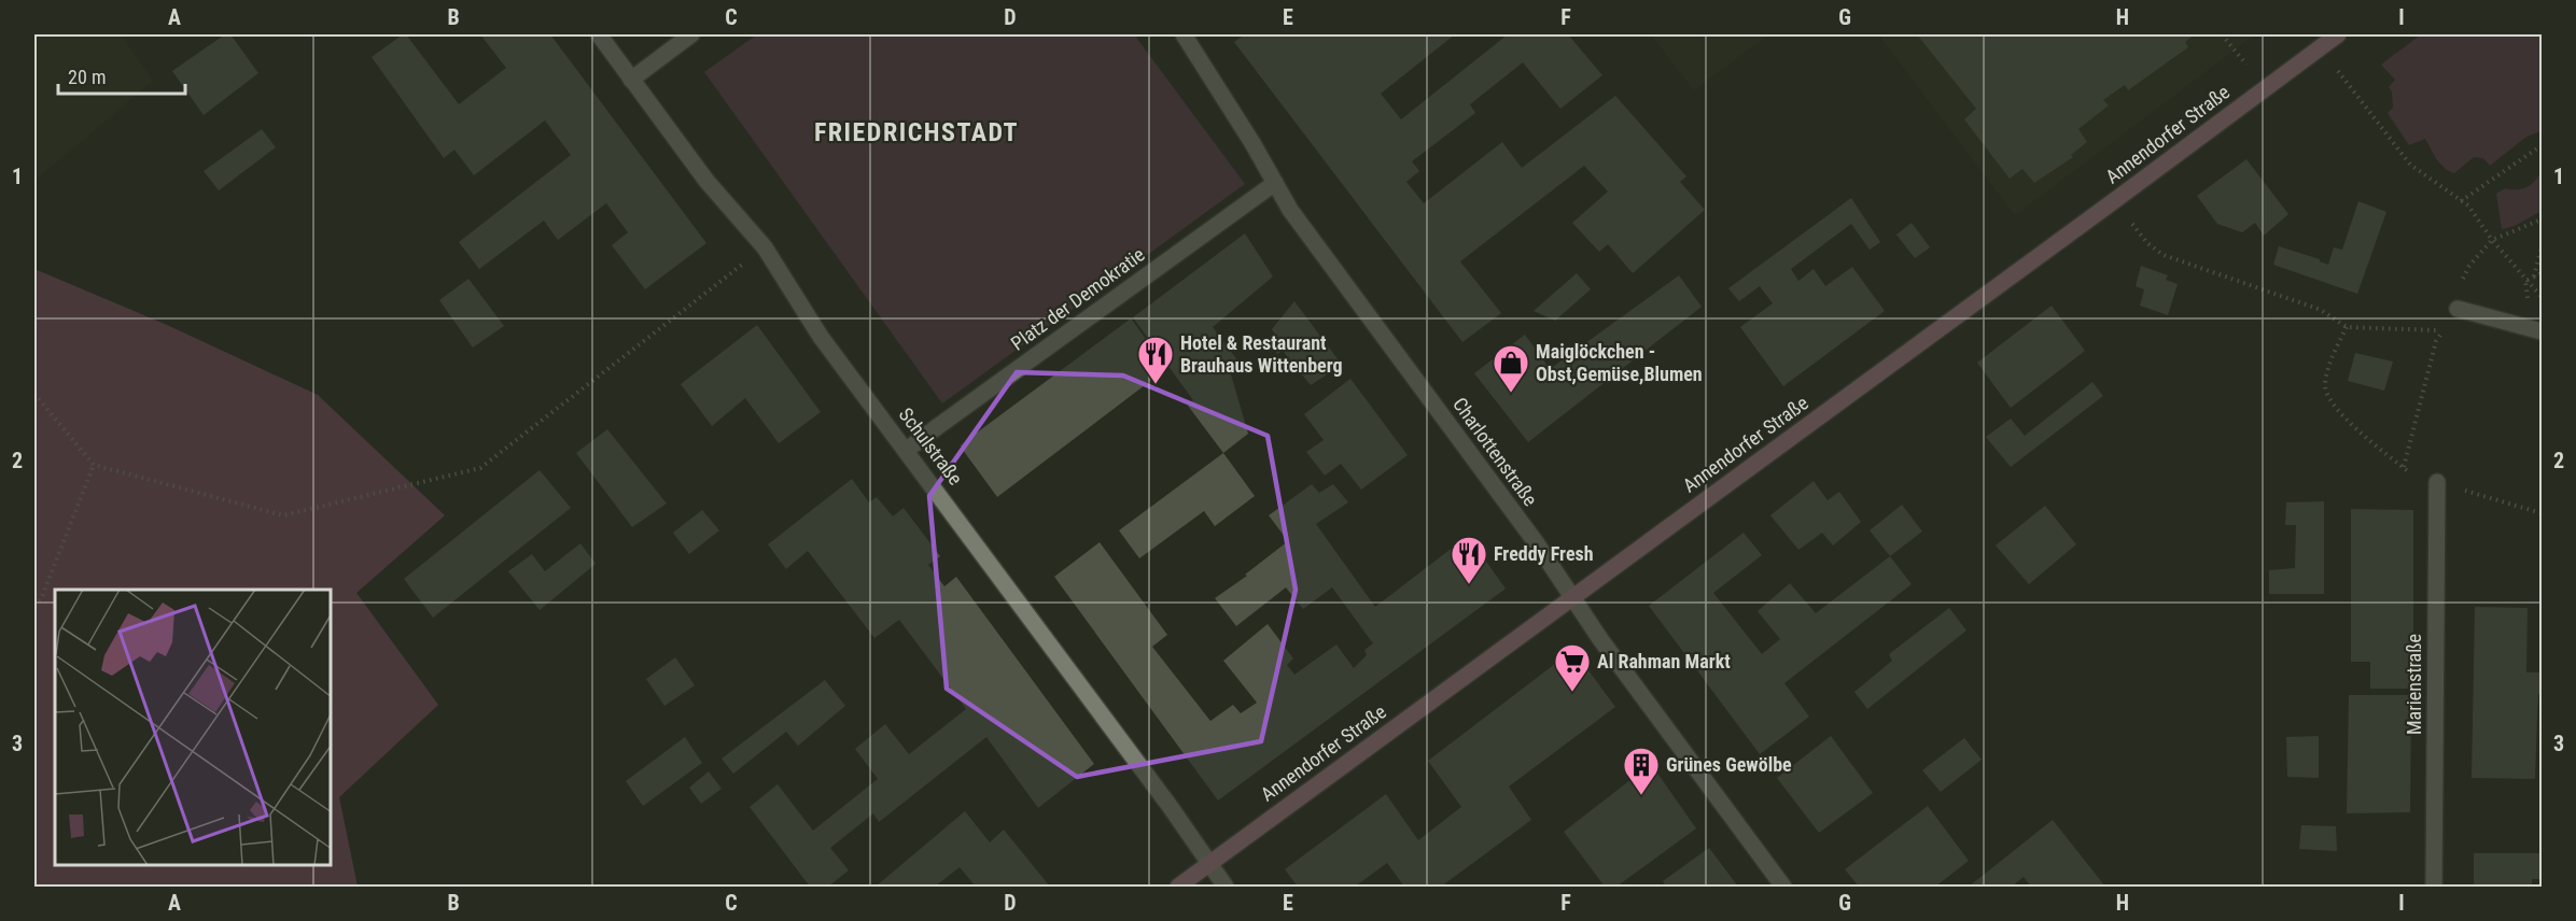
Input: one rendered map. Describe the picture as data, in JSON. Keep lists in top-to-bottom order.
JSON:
{
  "streets": {
    "main road": ["Annendorfer Straße"],
    "street": [
      "Platz der Demokratie",
      "Schulstraße",
      "Charlottenstraße",
      "Marienstraße"
    ]
  },
  "crossings": [
    ["Annendorfer Straße", "Schulstraße"],
    ["Annendorfer Straße", "Charlottenstraße"],
    ["Platz der Demokratie", "Schulstraße"],
    ["Platz der Demokratie", "Charlottenstraße"]
  ],
  "districts": ["FRIEDRICHSTADT"],
  "places": {
    "restaurant": ["Hotel & Restaurant Brauhaus Wittenberg", "Freddy Fresh"],
    "shop": ["Maiglöckchen - Obst,Gemüse,Blumen"],
    "supermarket": ["Al Rahman Markt"],
    "building": ["Grünes Gewölbe"]
  },
  "scale_bar": "20 m",
  "grid": {
    "columns": [
      "A",
      "B",
      "C",
      "D",
      "E",
      "F",
      "G",
      "H",
      "I"
    ],
    "rows": ["1", "2", "3"]
  }
}
